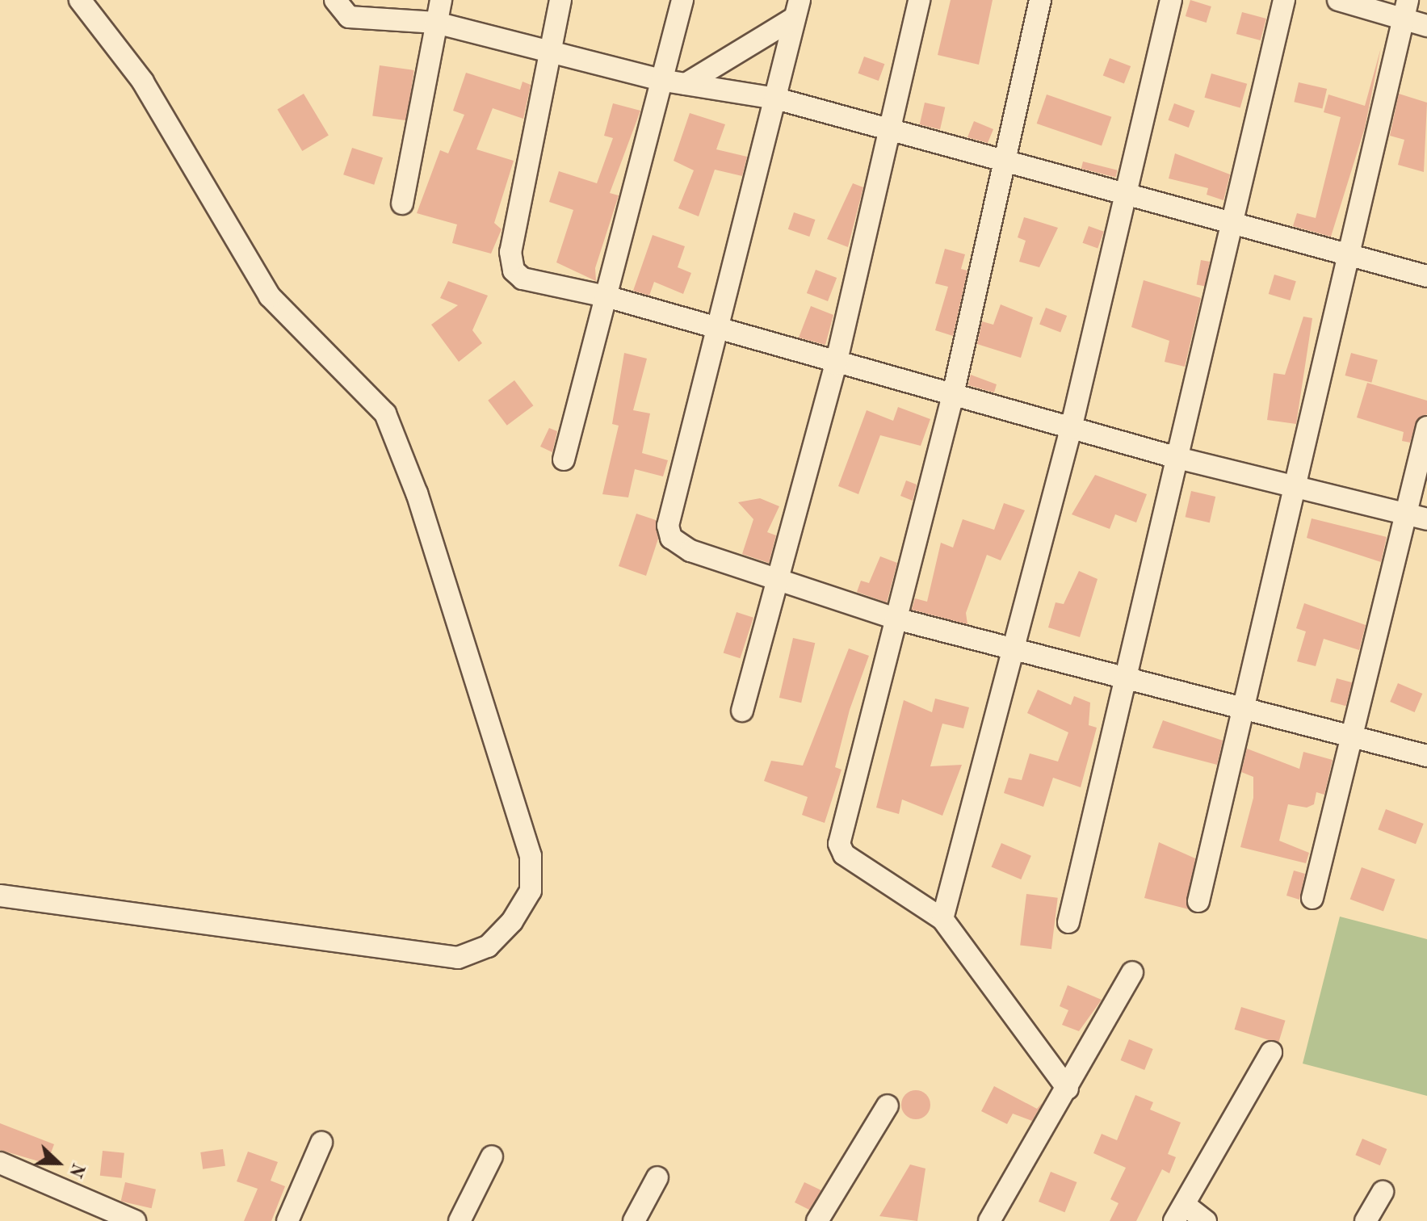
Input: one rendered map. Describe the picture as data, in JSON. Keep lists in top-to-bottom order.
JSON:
{
  "north": "right"
}
